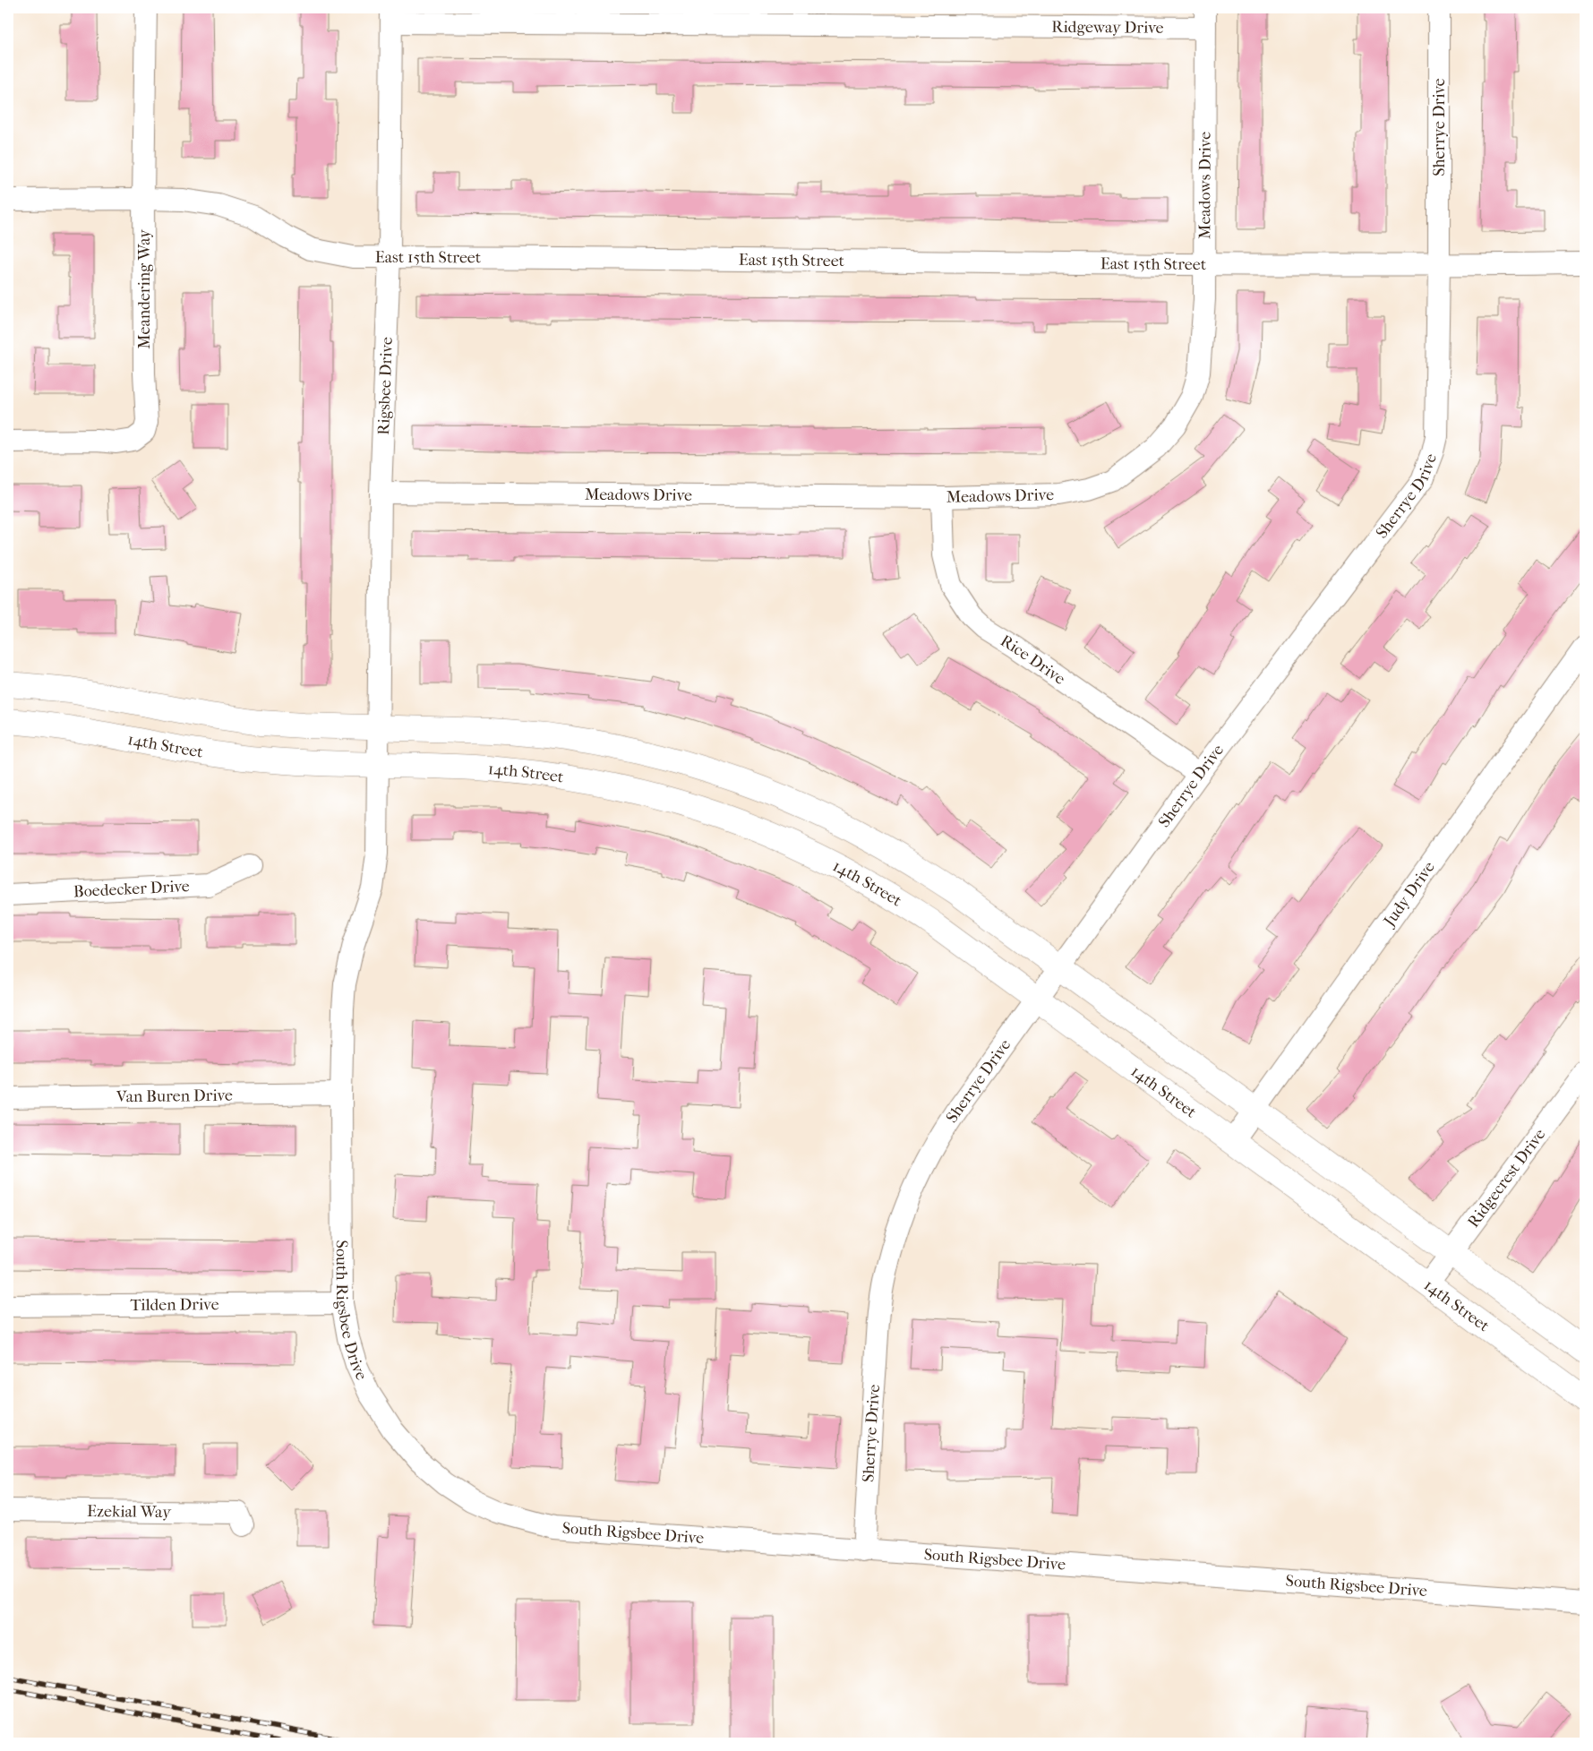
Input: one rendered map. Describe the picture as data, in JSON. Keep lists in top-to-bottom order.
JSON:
{
  "streets": {
    "main road": ["14th Street"],
    "street": [
      "Ridgeway Drive",
      "Sherrye Drive",
      "Meadows Drive",
      "East 15th Street",
      "Meandering Way",
      "Rigsbee Drive",
      "Rice Drive",
      "Boedecker Drive",
      "Judy Drive",
      "Van Buren Drive",
      "Ridgecrest Drive",
      "Tilden Drive",
      "South Rigsbee Drive",
      "Ezekial Way"
    ]
  },
  "crossings": [
    ["Ridgeway Drive", "Meadows Drive"],
    ["Ridgeway Drive", "Rigsbee Drive"],
    ["Sherrye Drive", "East 15th Street"],
    ["Sherrye Drive", "Rice Drive"],
    ["Sherrye Drive", "14th Street"],
    ["Sherrye Drive", "South Rigsbee Drive"],
    ["Meadows Drive", "East 15th Street"],
    ["Meadows Drive", "Rigsbee Drive"],
    ["Meadows Drive", "Rice Drive"],
    ["East 15th Street", "Meandering Way"],
    ["East 15th Street", "Rigsbee Drive"],
    ["Rigsbee Drive", "14th Street"],
    ["Rigsbee Drive", "South Rigsbee Drive"],
    ["14th Street", "Judy Drive"],
    ["14th Street", "Ridgecrest Drive"],
    ["14th Street", "South Rigsbee Drive"],
    ["Van Buren Drive", "South Rigsbee Drive"],
    ["Tilden Drive", "South Rigsbee Drive"]
  ]
}
